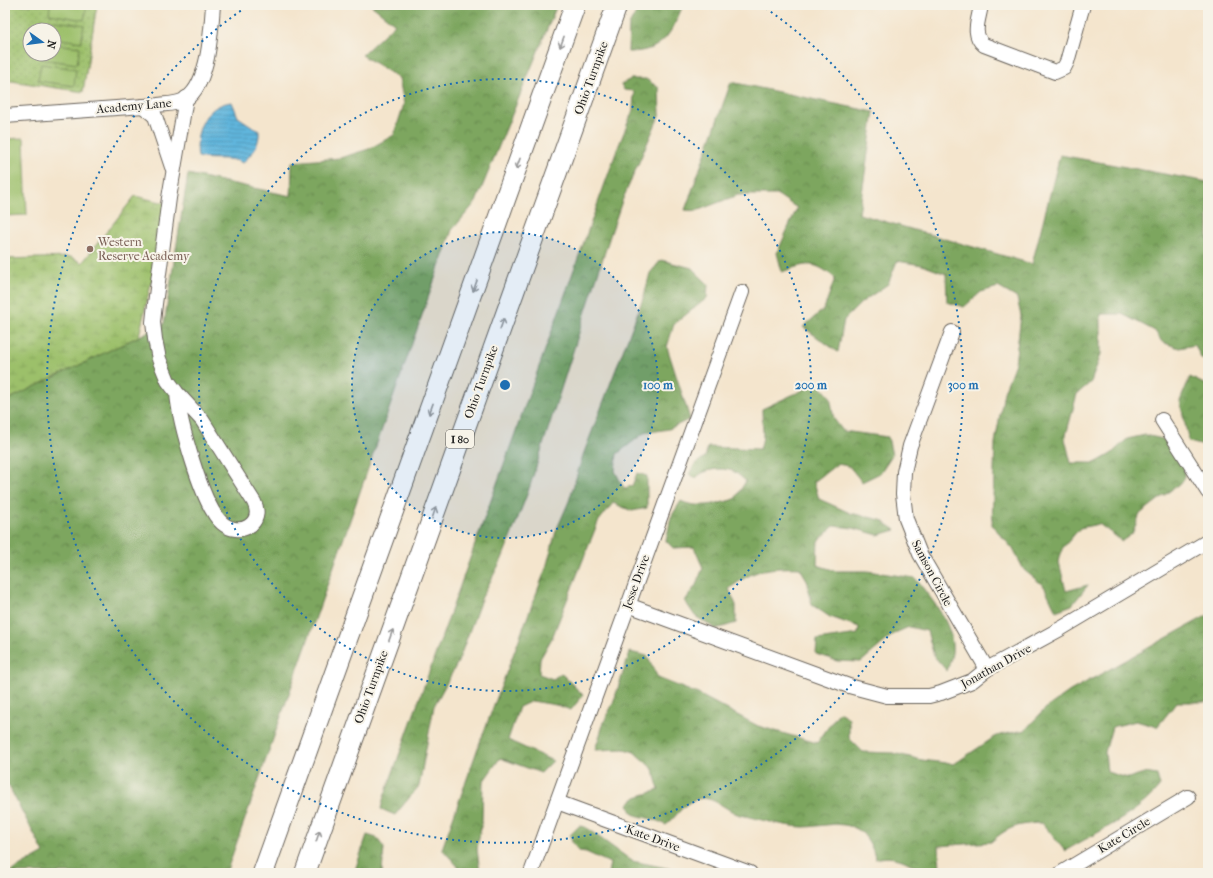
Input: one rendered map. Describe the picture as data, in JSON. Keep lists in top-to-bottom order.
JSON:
{
  "streets": {
    "highway": ["Ohio Turnpike", "I 80"],
    "street": [
      "Academy Lane",
      "Samson Circle",
      "Jesse Drive",
      "Jonathan Drive",
      "Kate Circle",
      "Kate Drive"
    ]
  },
  "crossings": [
    ["Samson Circle", "Jonathan Drive"],
    ["Jesse Drive", "Jonathan Drive"],
    ["Jesse Drive", "Kate Drive"]
  ],
  "places": ["Western Reserve Academy"],
  "north": "right",
  "rings": ["100 m", "200 m", "300 m"]
}
